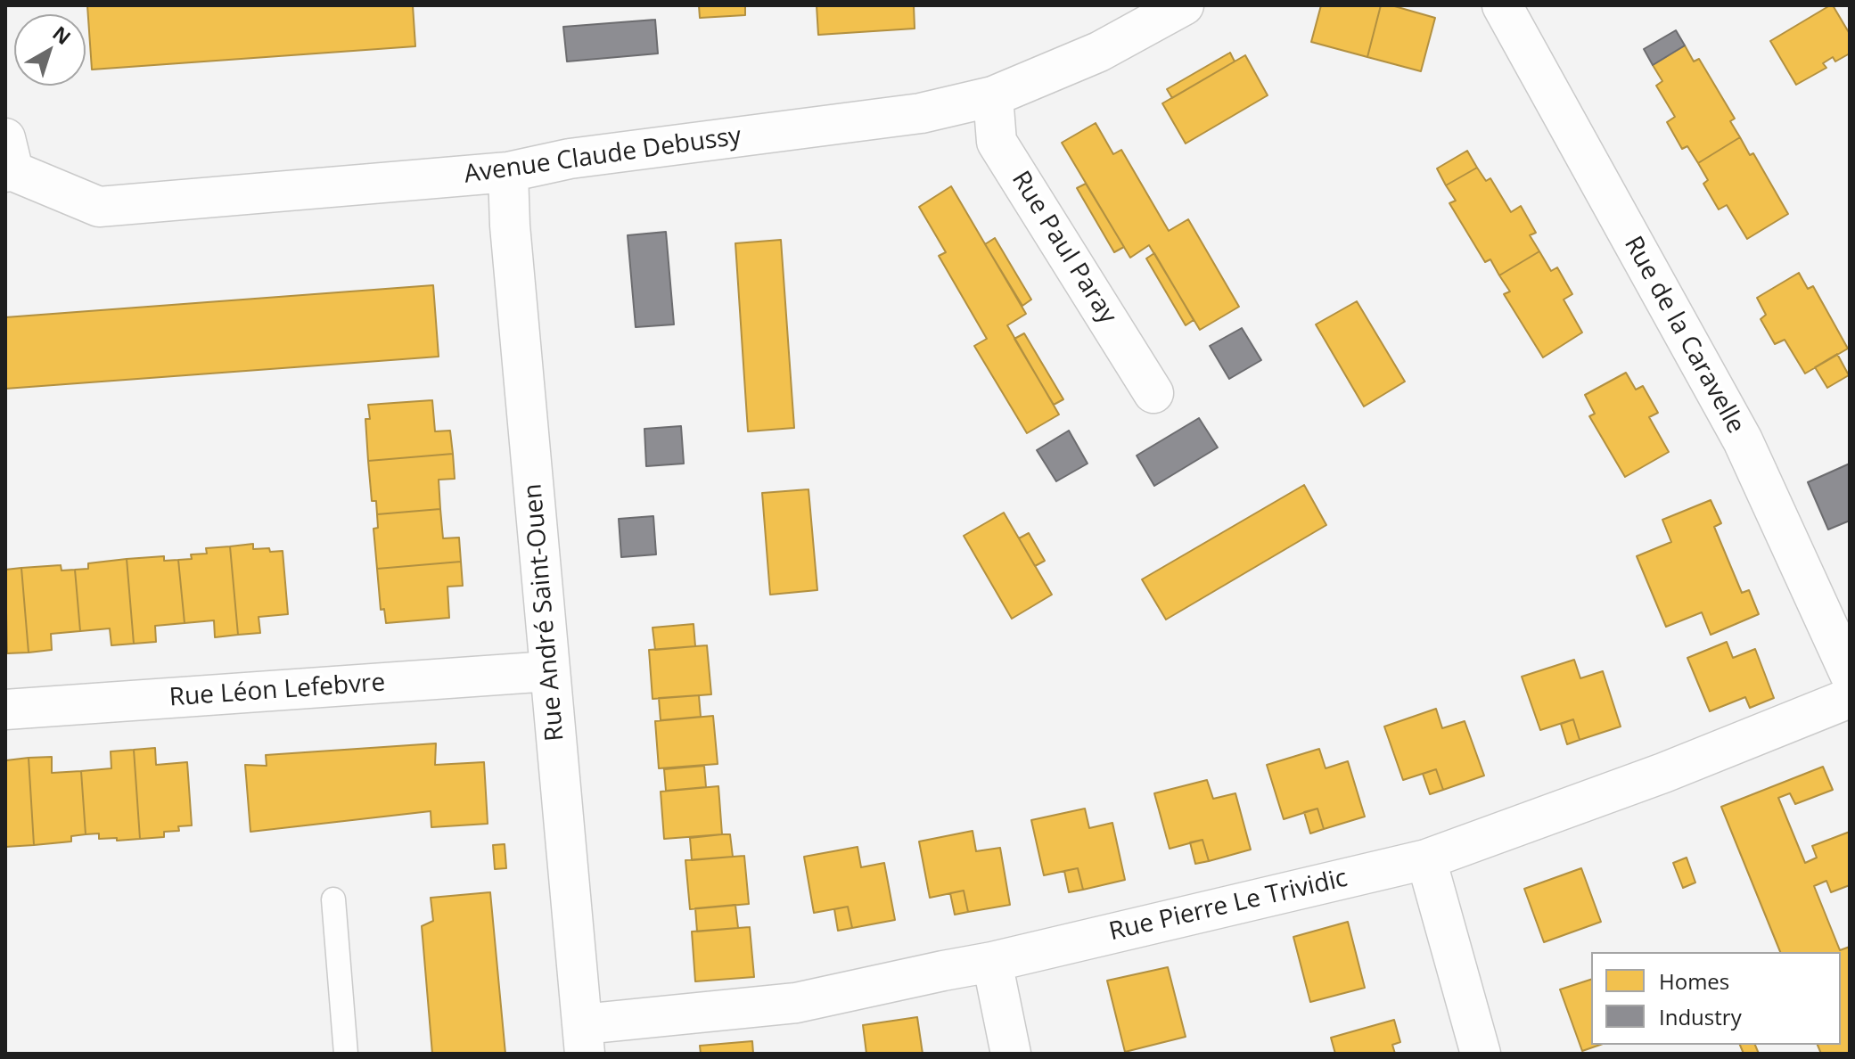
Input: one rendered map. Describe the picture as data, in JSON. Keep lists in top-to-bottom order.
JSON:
{
  "streets": {
    "street": [
      "Avenue Claude Debussy",
      "Rue Paul Paray",
      "Rue de la Caravelle",
      "Rue André Saint-Ouen",
      "Rue Léon Lefebvre",
      "Rue Pierre Le Trividic"
    ]
  },
  "crossings": [
    ["Avenue Claude Debussy", "Rue Paul Paray"],
    ["Avenue Claude Debussy", "Rue André Saint-Ouen"],
    ["Rue André Saint-Ouen", "Rue Léon Lefebvre"],
    ["Rue André Saint-Ouen", "Rue Pierre Le Trividic"]
  ],
  "legend": ["Homes", "Industry"],
  "north": "top right"
}
